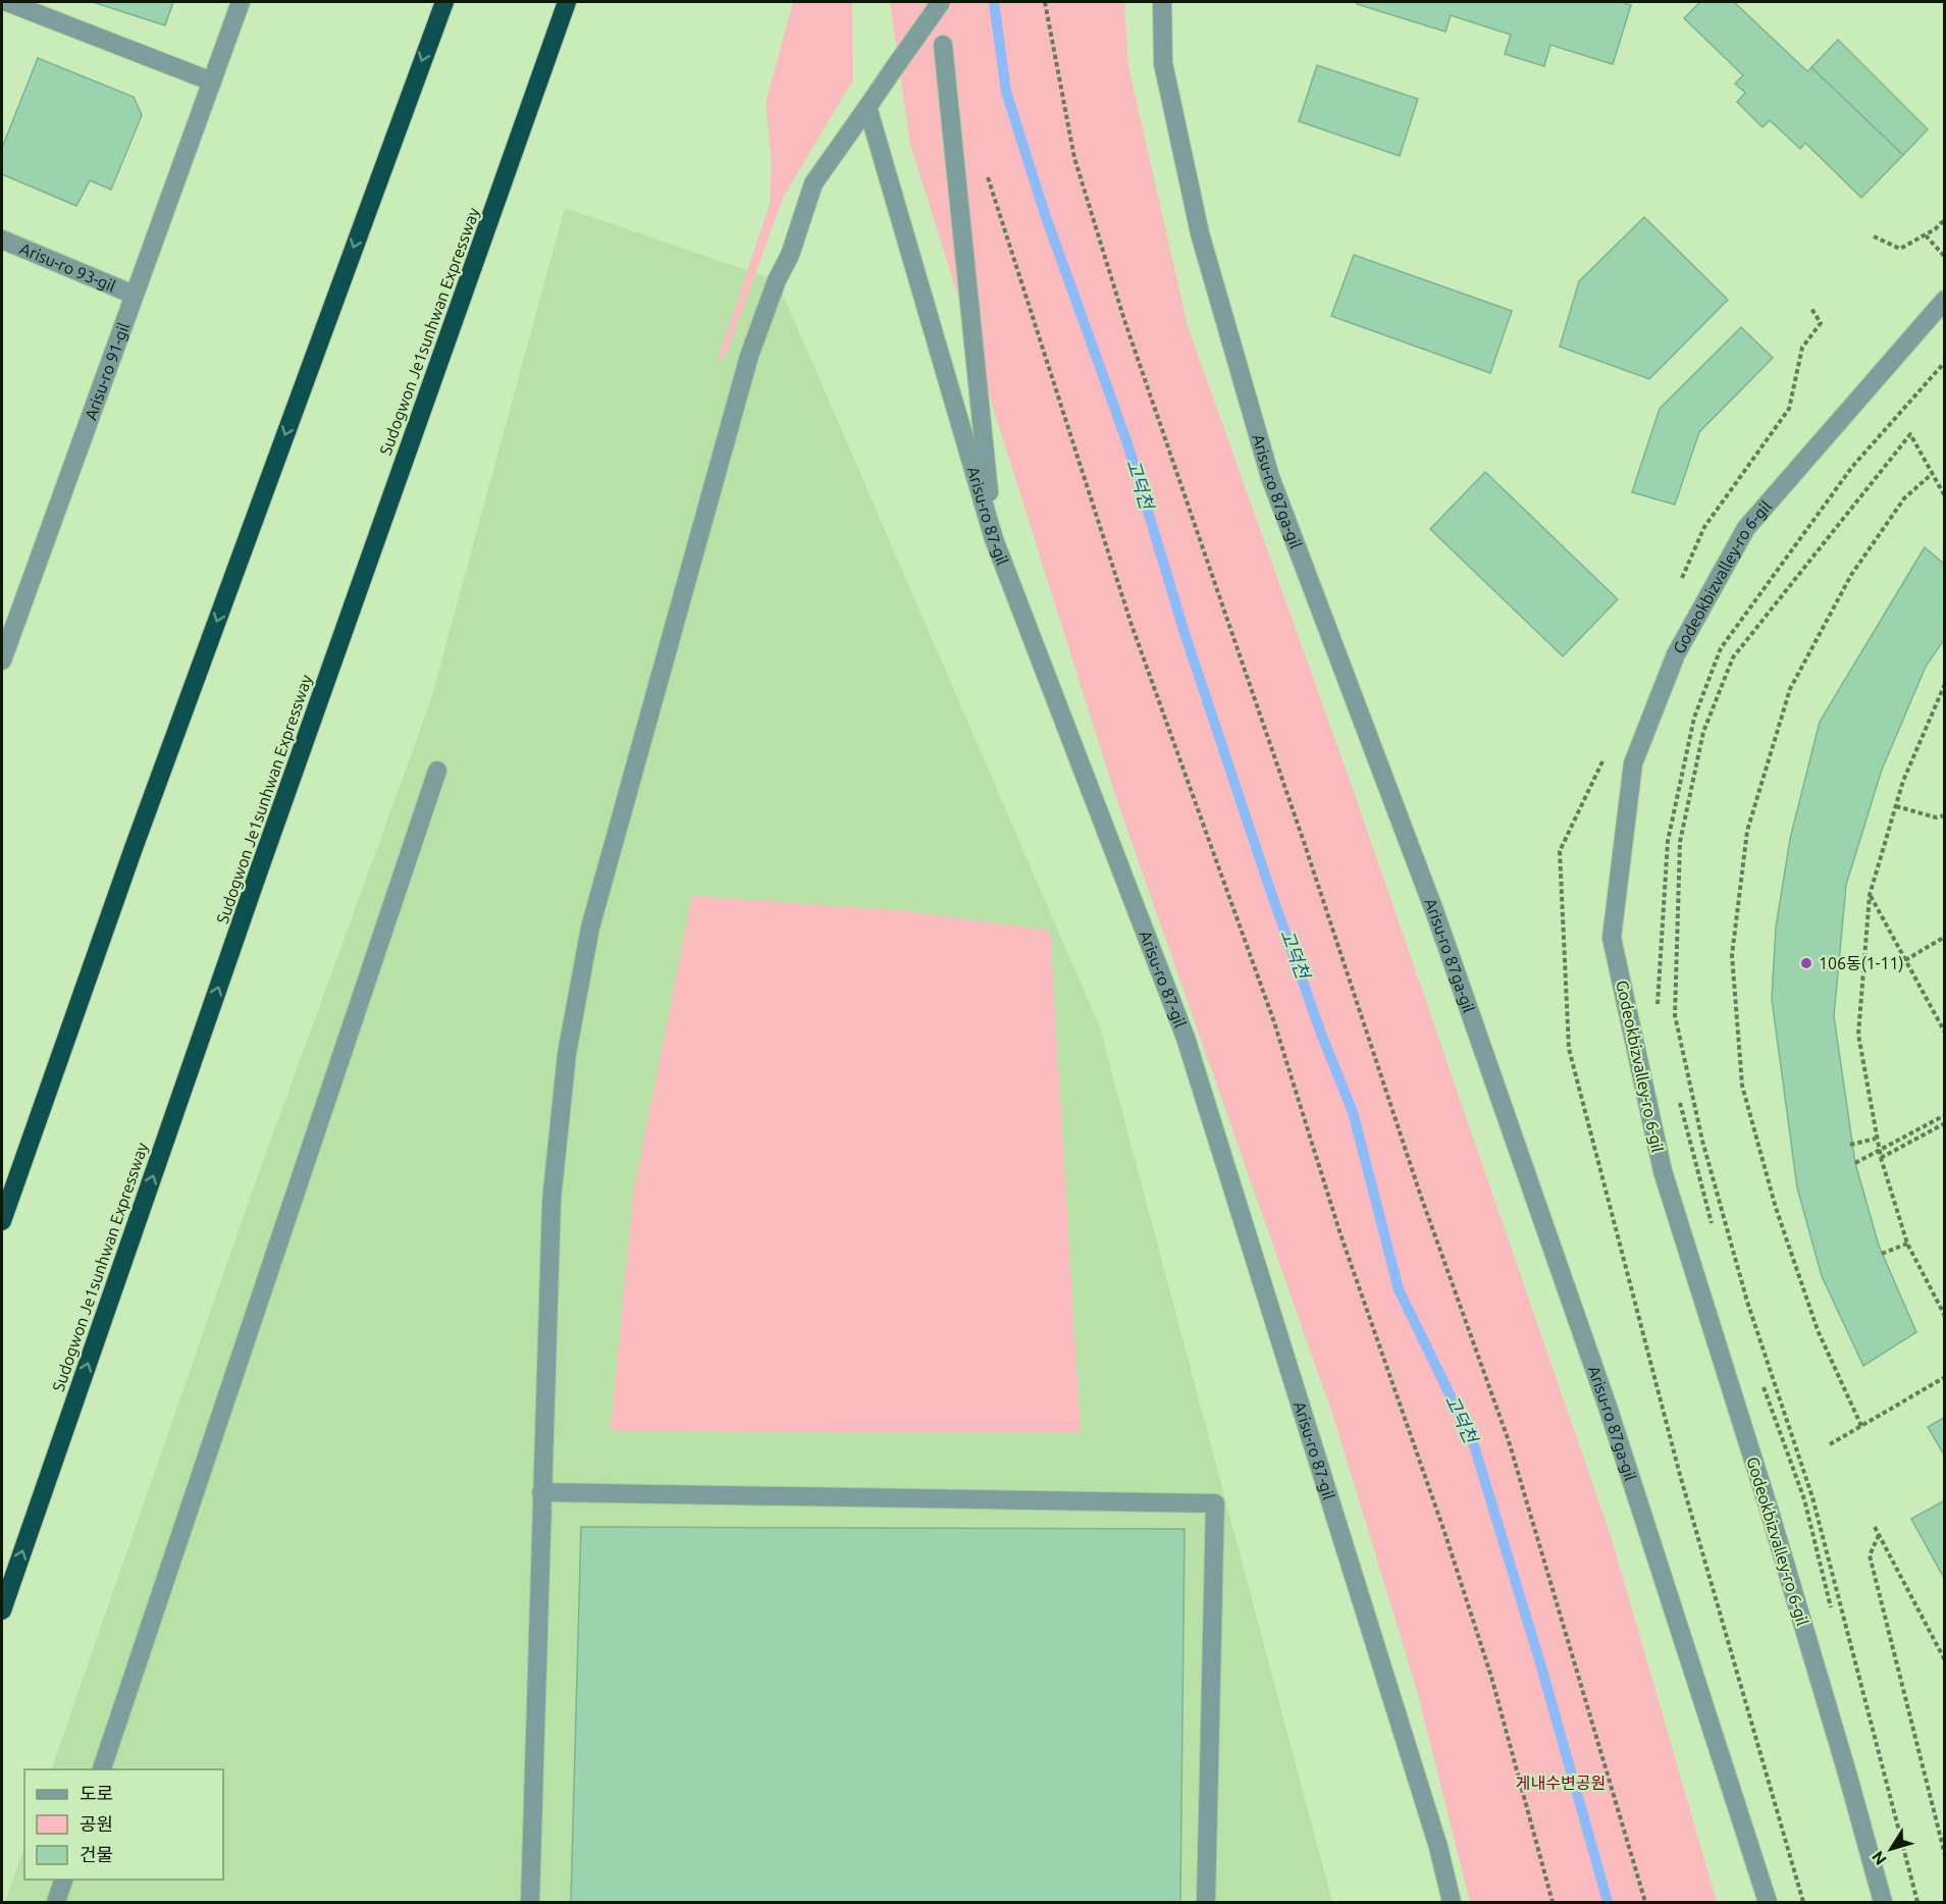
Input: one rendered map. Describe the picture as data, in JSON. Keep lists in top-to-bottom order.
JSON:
{
  "streets": {
    "highway": ["Sudogwon Je1sunhwan Expressway"],
    "street": [
      "Arisu-ro 93-gil",
      "Arisu-ro 91-gil",
      "Arisu-ro 87ga-gil",
      "Arisu-ro 87-gil",
      "Godeokbizvalley-ro 6-gil"
    ]
  },
  "crossings": [
    ["Arisu-ro 93-gil", "Arisu-ro 91-gil"]
  ],
  "water": ["고덕천"],
  "parks": ["게내수변공원"],
  "places": ["106동(1-11)"],
  "legend": ["도로", "공원", "건물"],
  "north": "bottom left"
}
